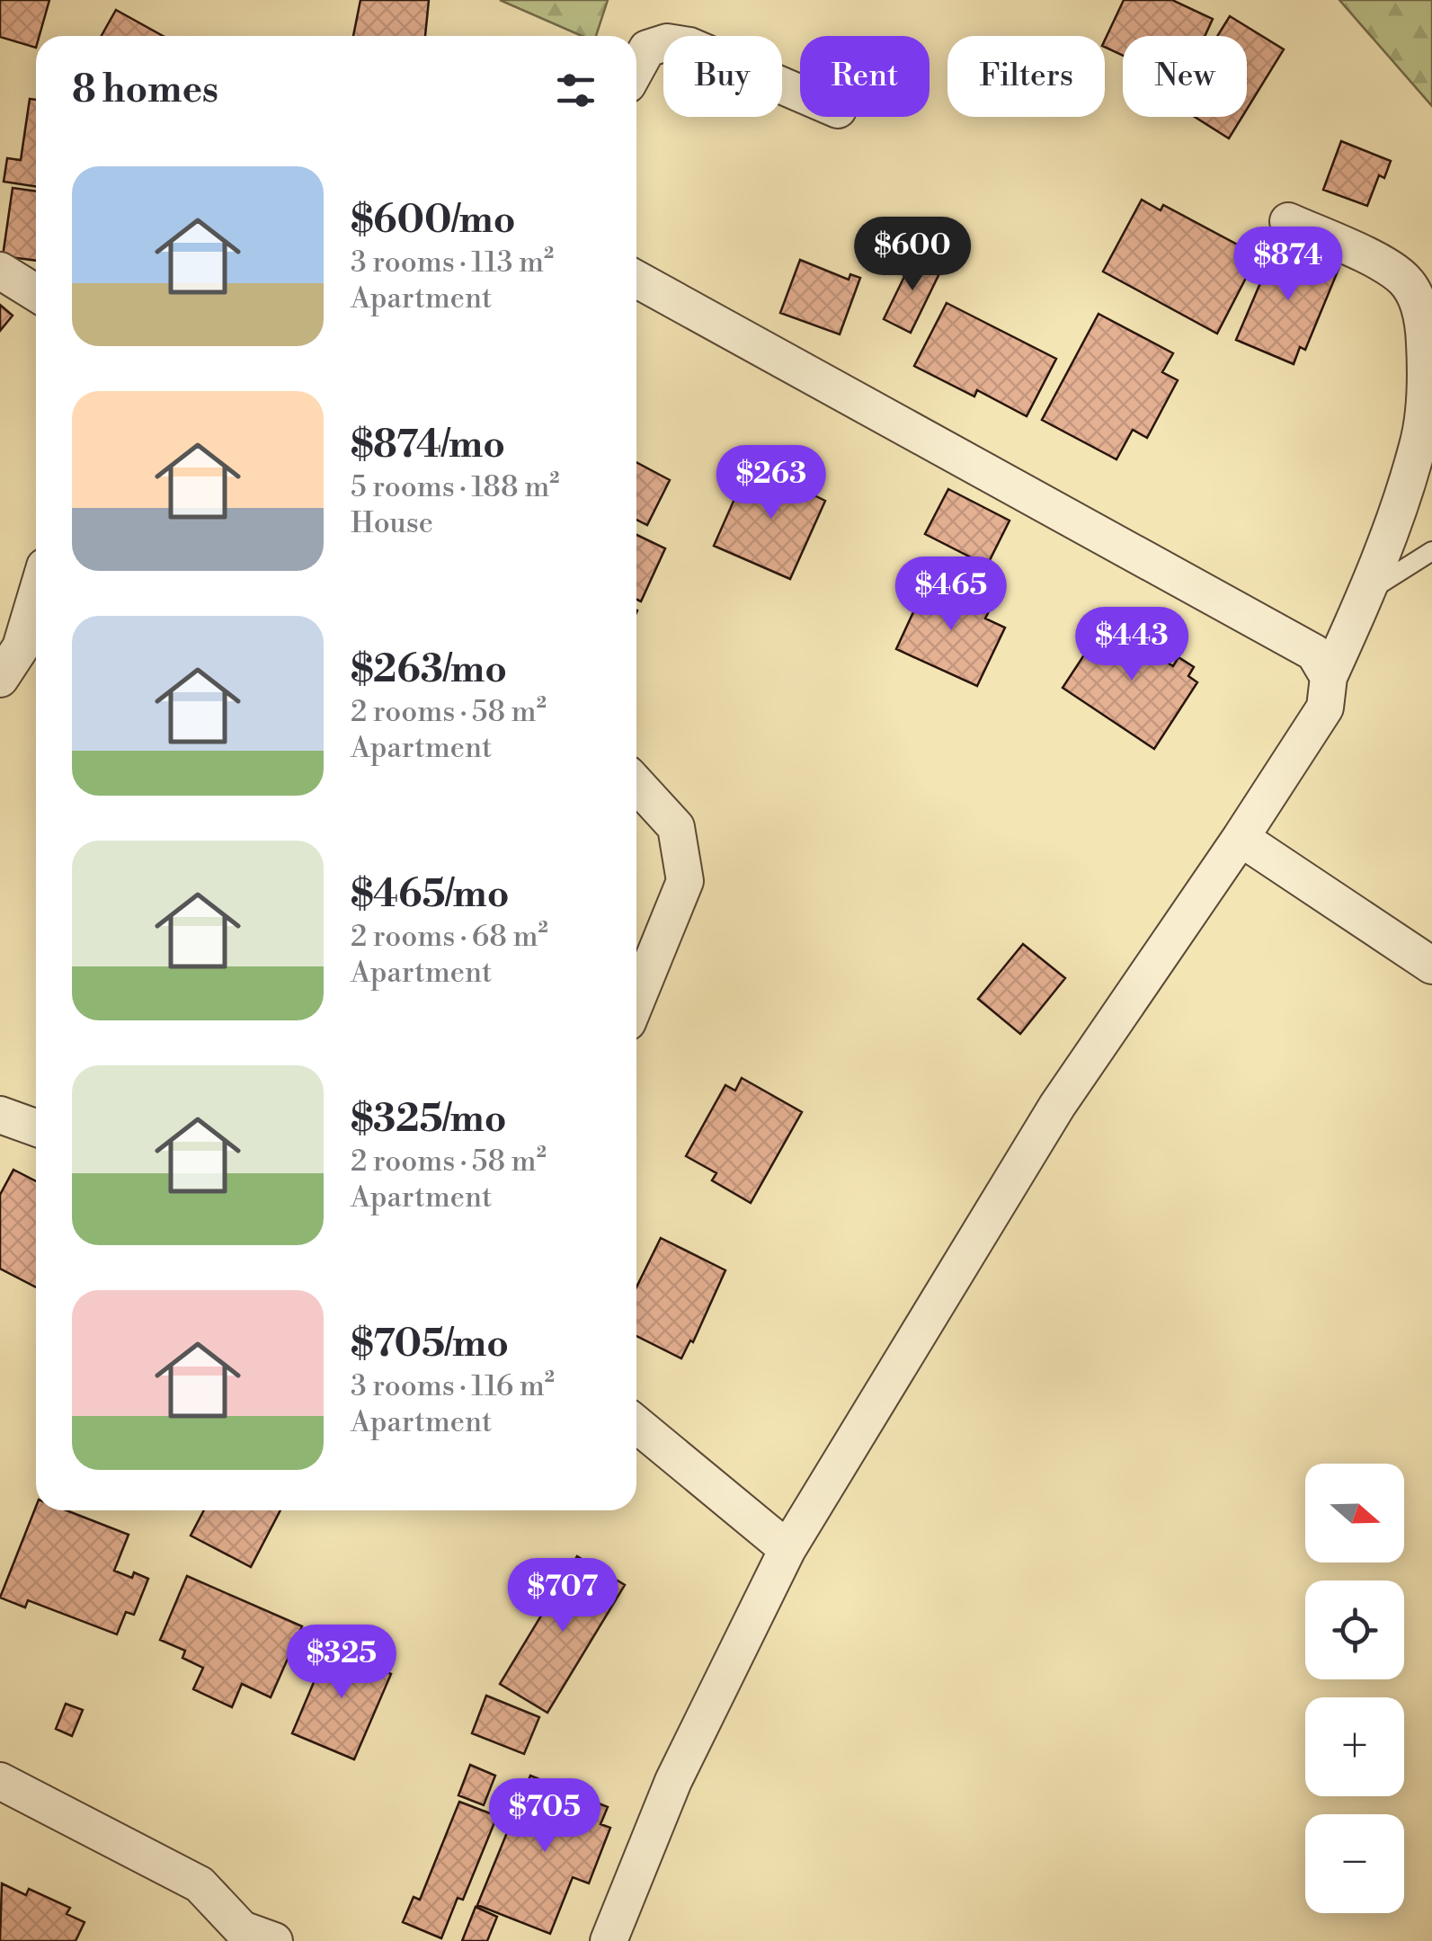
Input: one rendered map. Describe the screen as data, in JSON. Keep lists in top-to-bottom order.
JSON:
{
  "north": "right",
  "page": {
    "chip": [
      "Buy",
      "Rent",
      "Filters",
      "New"
    ],
    "heading": "8 homes",
    "list": [
      {
        "name": "$600/mo",
        "note": "3 rooms · 113 m² · Apartment"
      },
      {
        "name": "$874/mo",
        "note": "5 rooms · 188 m² · House"
      },
      {
        "name": "$263/mo",
        "note": "2 rooms · 58 m² · Apartment"
      },
      {
        "name": "$465/mo",
        "note": "2 rooms · 68 m² · Apartment"
      },
      {
        "name": "$325/mo",
        "note": "2 rooms · 58 m² · Apartment"
      },
      {
        "name": "$705/mo",
        "note": "3 rooms · 116 m² · Apartment"
      }
    ],
    "price": [
      "$600",
      "$874",
      "$263",
      "$465",
      "$443",
      "$707",
      "$325",
      "$705"
    ],
    "map_buttons": ["+", "−"]
  }
}
